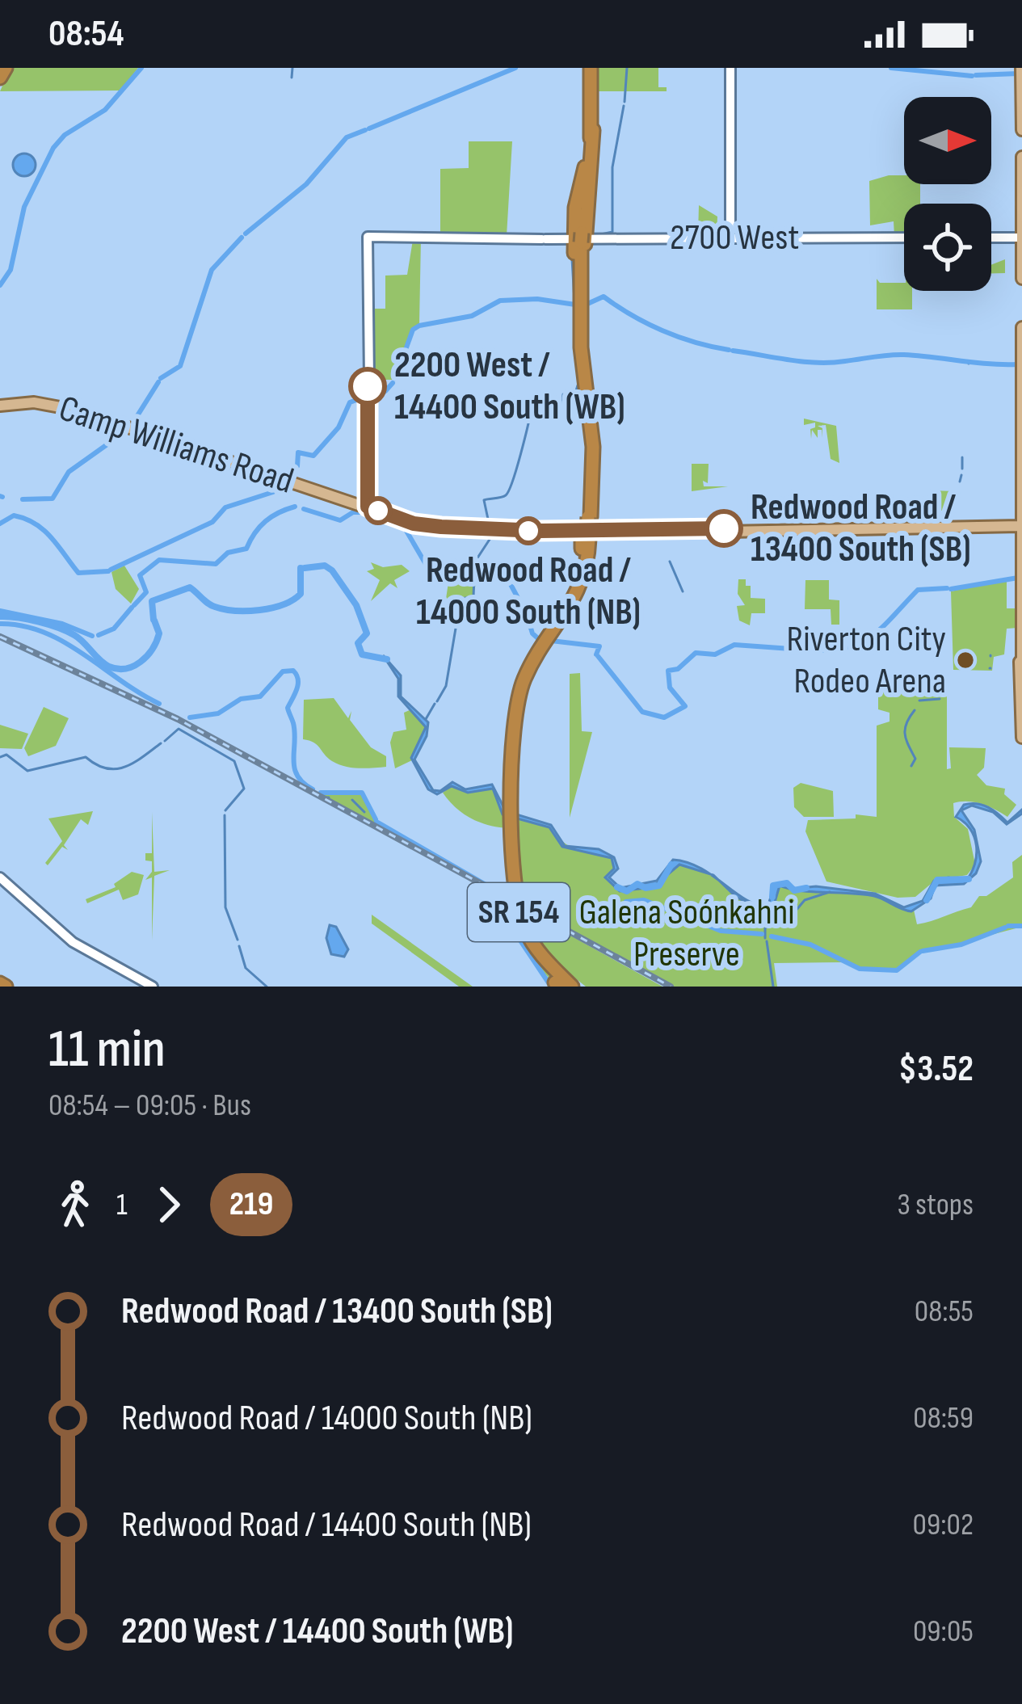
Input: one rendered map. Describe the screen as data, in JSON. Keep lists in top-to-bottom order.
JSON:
{
  "streets": {
    "highway": ["SR 154"],
    "main road": ["2700 West", "Camp Williams Road"]
  },
  "crossings": [
    ["2700 West", "Camp Williams Road"],
    ["2700 West", "SR 154"],
    ["Camp Williams Road", "SR 154"]
  ],
  "parks": ["Galena Soónkahni Preserve"],
  "places": [
    "2200 West / 14400 South (WB)",
    "Redwood Road / 13400 South (SB)",
    "Redwood Road / 14000 South (NB)",
    "Riverton City Rodeo Arena"
  ],
  "lines": ["bus line 219"],
  "north": "right",
  "page": {
    "status": "08:54",
    "heading": ["11 min", "08:54 – 09:05 · Bus", "$3.52"],
    "legs": ["1", "219", "3 stops"],
    "list": [
      {
        "name": "Redwood Road / 13400 South (SB)",
        "value": "08:55"
      },
      {
        "name": "Redwood Road / 14000 South (NB)",
        "value": "08:59"
      },
      {
        "name": "Redwood Road / 14400 South (NB)",
        "value": "09:02"
      },
      {
        "name": "2200 West / 14400 South (WB)",
        "value": "09:05"
      }
    ]
  }
}
